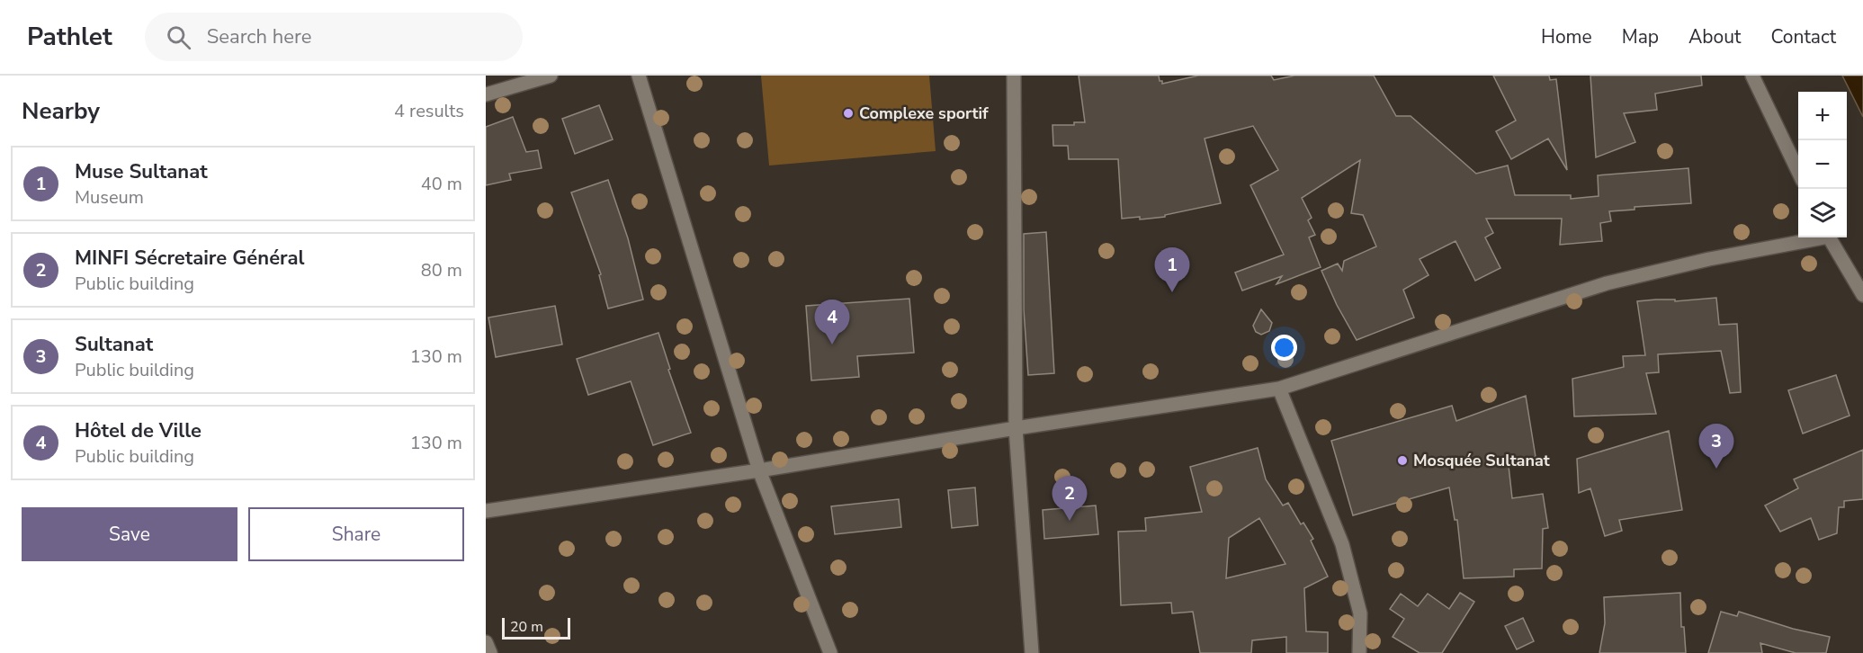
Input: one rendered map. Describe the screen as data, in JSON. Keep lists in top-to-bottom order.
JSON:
{
  "places": ["Complexe sportif", "Mosquée Sultanat"],
  "scale_bar": "20 m",
  "page": {
    "header": "Pathlet",
    "search": "Search here",
    "nav": [
      "Home",
      "Map",
      "About",
      "Contact"
    ],
    "heading": ["Nearby", "4 results"],
    "map_buttons": ["+", "−"],
    "list": [
      {
        "mark": "1",
        "name": "Muse Sultanat",
        "note": "Museum",
        "value": "40 m"
      },
      {
        "mark": "2",
        "name": "MINFI Sécretaire Général",
        "note": "Public building",
        "value": "80 m"
      },
      {
        "mark": "3",
        "name": "Sultanat",
        "note": "Public building",
        "value": "130 m"
      },
      {
        "mark": "4",
        "name": "Hôtel de Ville",
        "note": "Public building",
        "value": "130 m"
      }
    ],
    "pins": [
      "1",
      "4",
      "3",
      "2"
    ],
    "buttons": ["Save", "Share"],
    "scale": "20 m"
  }
}
